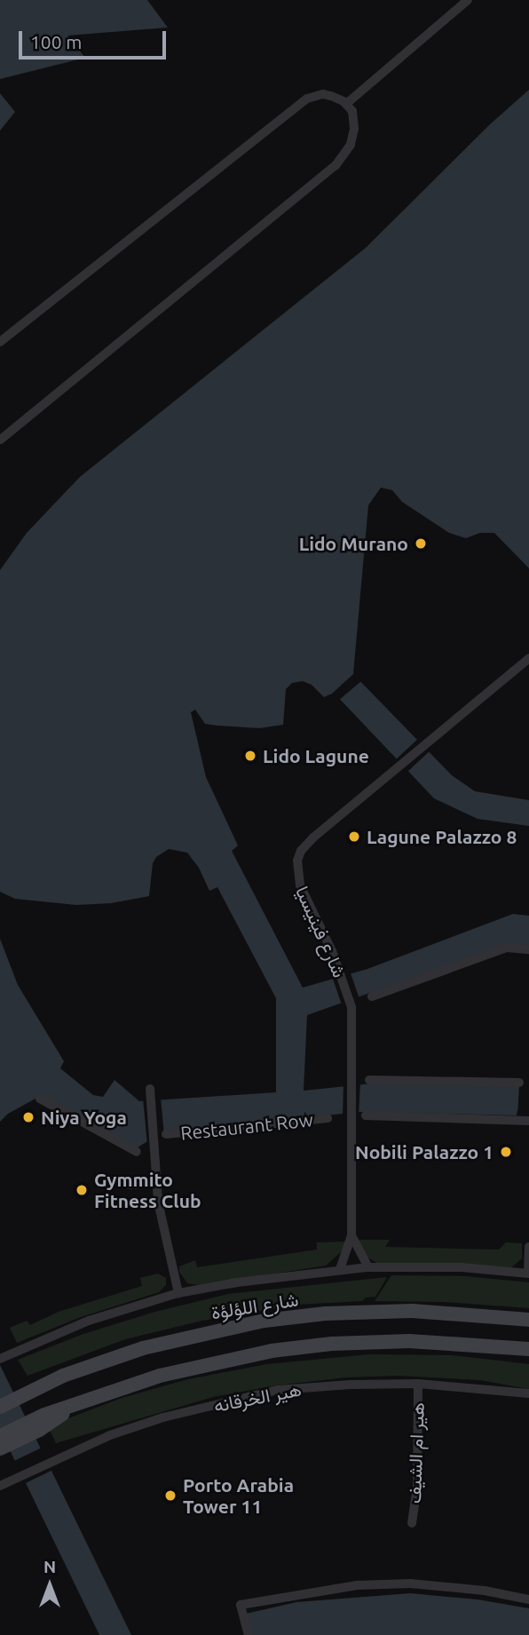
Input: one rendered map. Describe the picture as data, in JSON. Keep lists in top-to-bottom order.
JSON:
{
  "streets": {
    "main road": ["شارع اللؤلؤة"],
    "street": [
      "شارع فينيسيا",
      "Restaurant Row",
      "هير الخرقانه",
      "هير ام الشيف"
    ]
  },
  "crossings": [
    ["هير الخرقانه", "هير ام الشيف"]
  ],
  "places": [
    "Lido Murano",
    "Lido Lagune",
    "Lagune Palazzo 8",
    "Niya Yoga",
    "Nobili Palazzo 1",
    "Gymmito Fitness Club",
    "Porto Arabia Tower 11"
  ],
  "scale_bar": "100 m",
  "north": "top"
}
